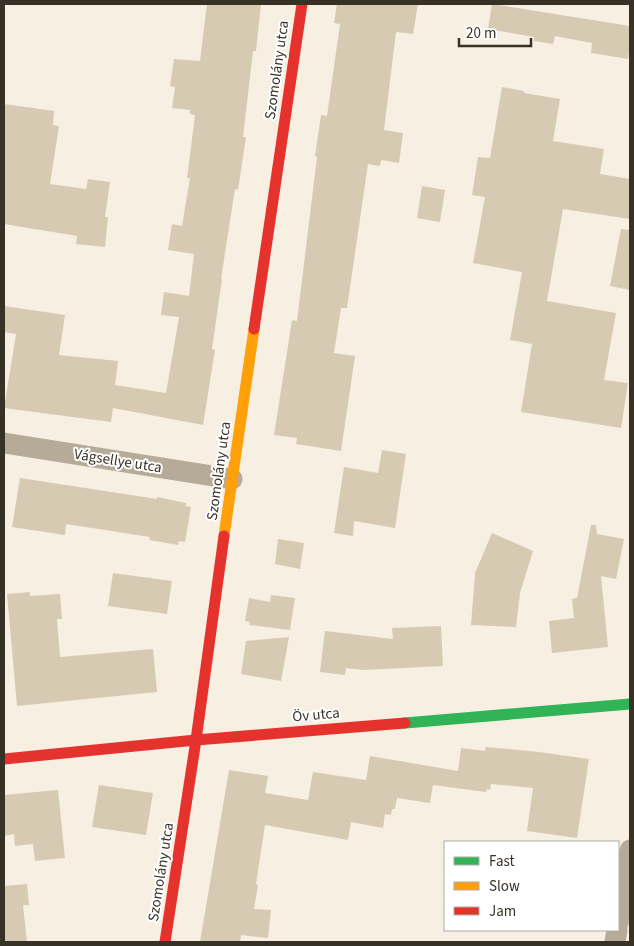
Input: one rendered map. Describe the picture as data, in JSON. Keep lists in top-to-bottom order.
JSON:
{
  "streets": {
    "street": ["Szomolány utca", "Vágsellye utca", "Öv utca"]
  },
  "crossings": [
    ["Szomolány utca", "Vágsellye utca"],
    ["Szomolány utca", "Öv utca"]
  ],
  "legend": ["Fast", "Slow", "Jam"],
  "scale_bar": "20 m"
}
